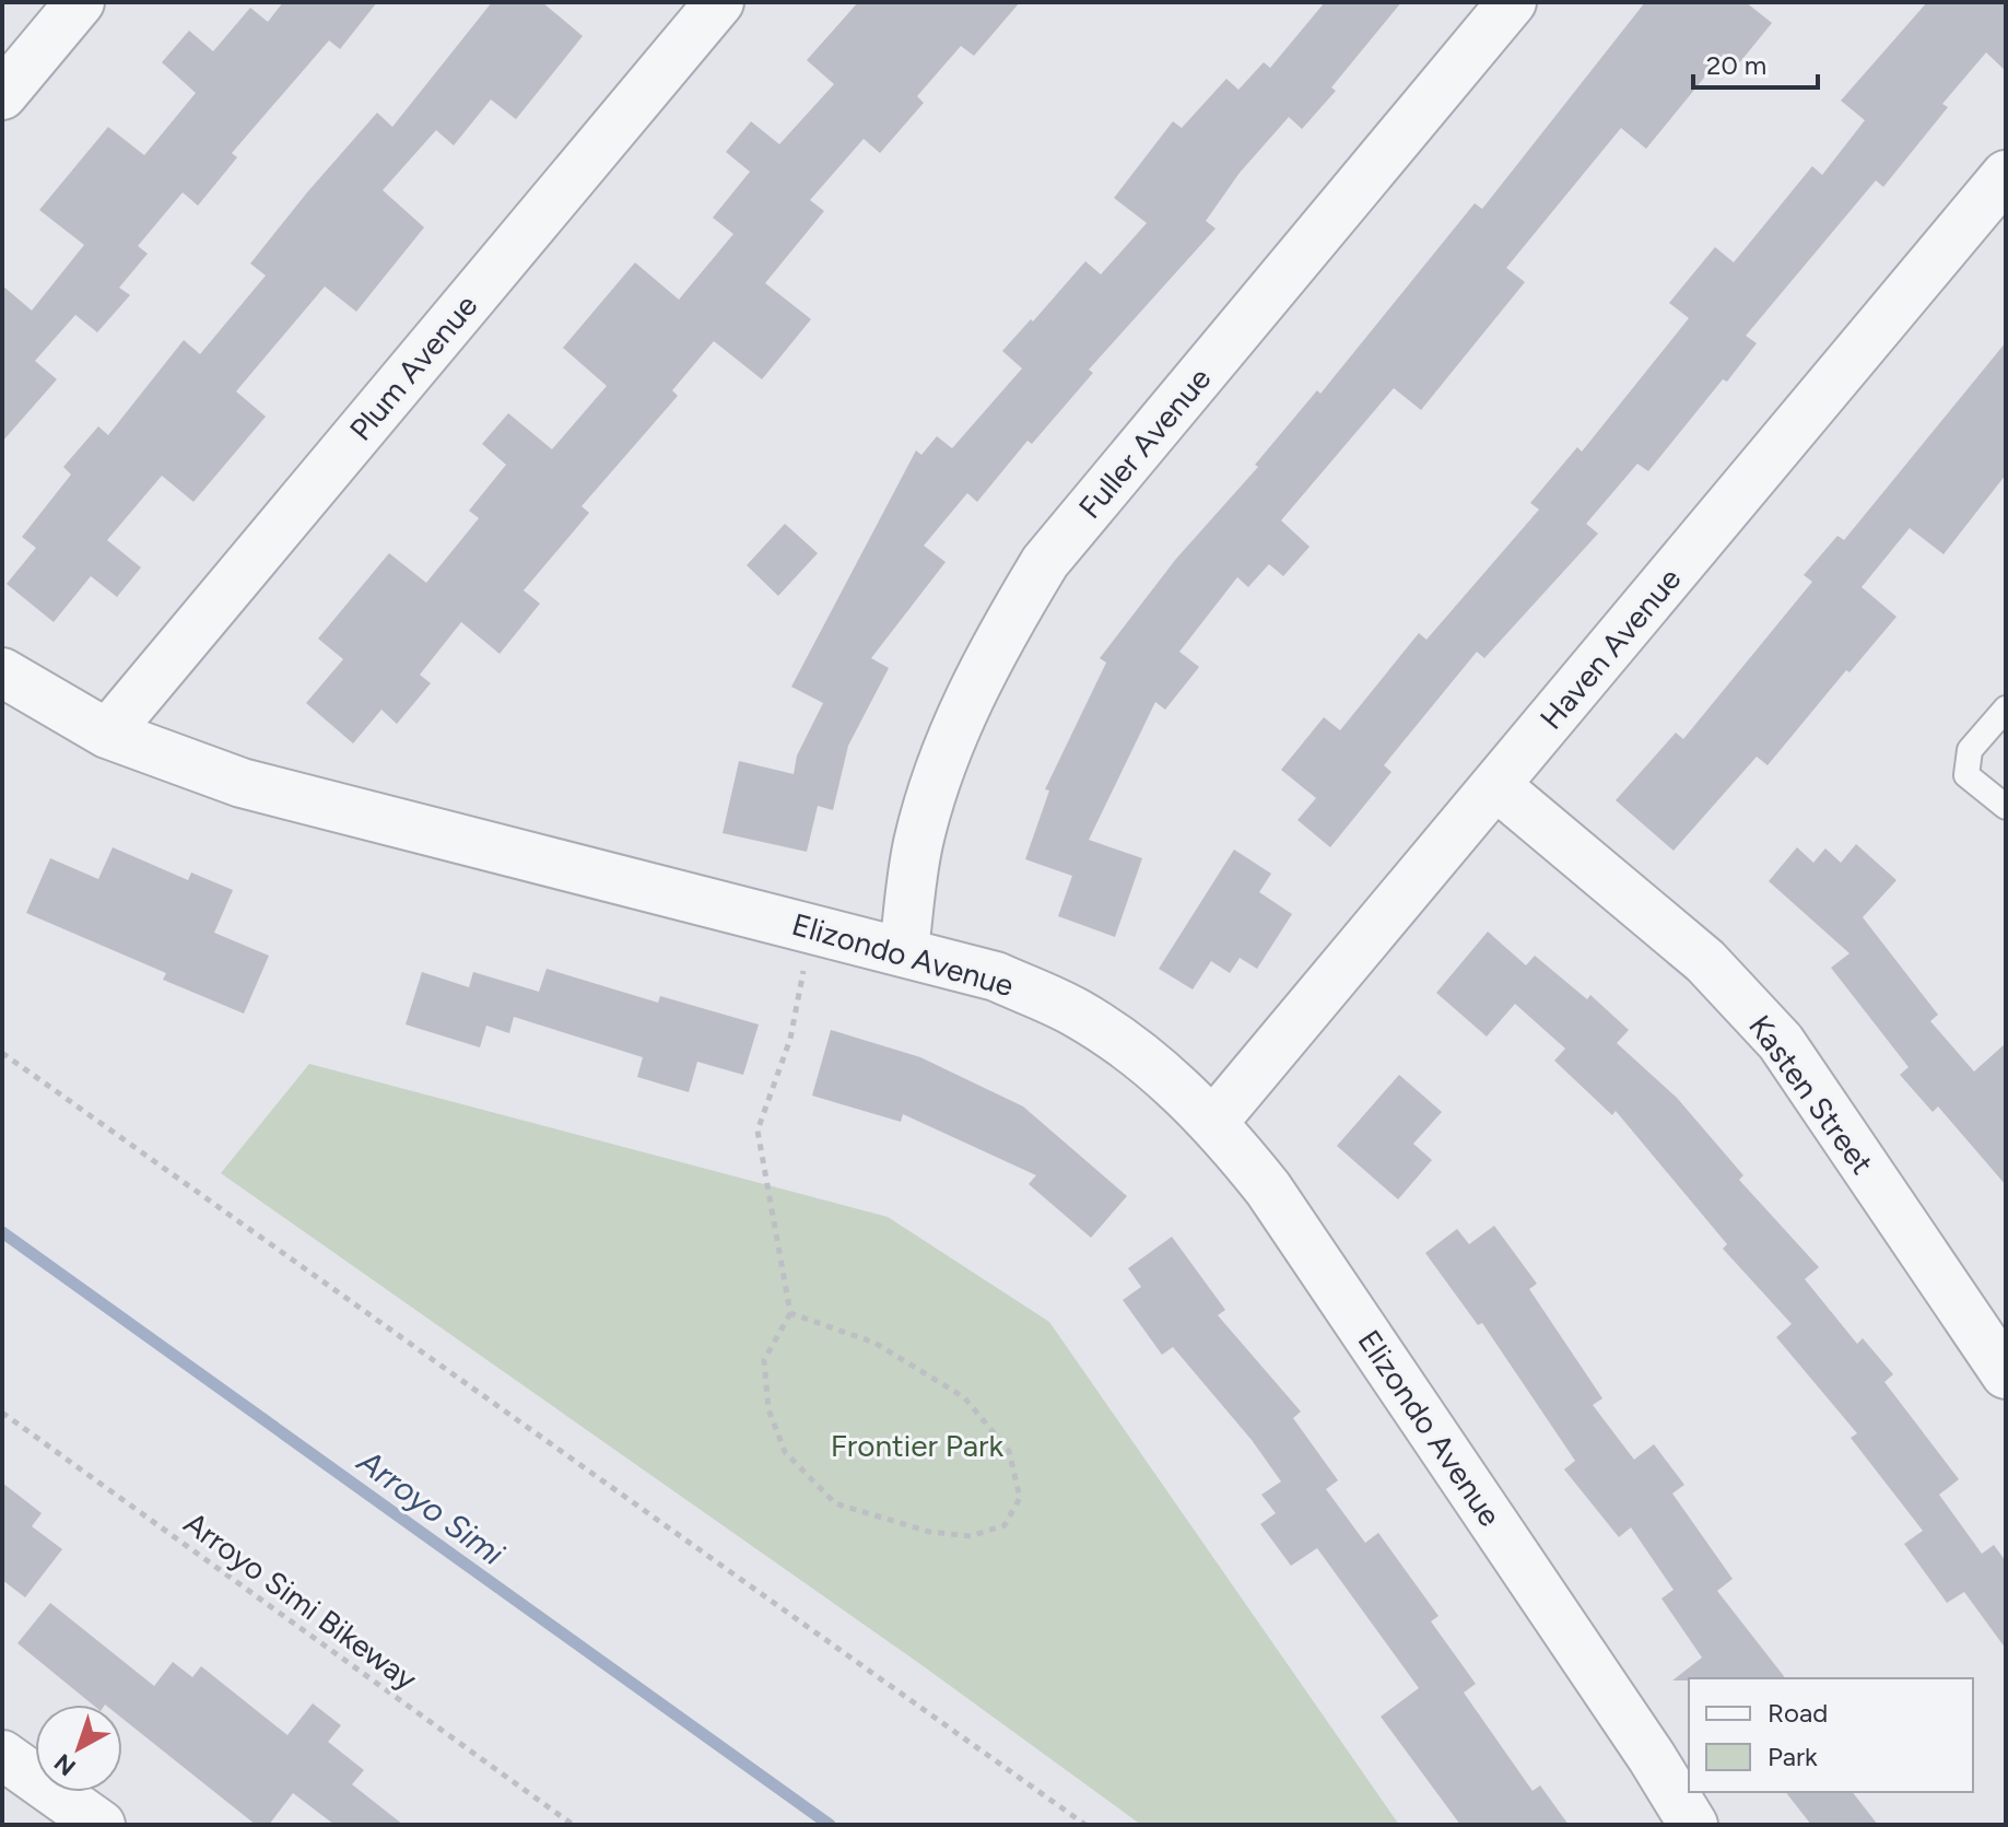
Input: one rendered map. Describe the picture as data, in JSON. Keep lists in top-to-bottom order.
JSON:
{
  "streets": {
    "street": [
      "Plum Avenue",
      "Fuller Avenue",
      "Haven Avenue",
      "Elizondo Avenue",
      "Kasten Street"
    ],
    "path": ["Arroyo Simi Bikeway"]
  },
  "crossings": [
    ["Plum Avenue", "Elizondo Avenue"],
    ["Fuller Avenue", "Elizondo Avenue"],
    ["Haven Avenue", "Elizondo Avenue"],
    ["Haven Avenue", "Kasten Street"]
  ],
  "water": ["Arroyo Simi"],
  "parks": ["Frontier Park"],
  "legend": ["Road", "Park"],
  "scale_bar": "20 m",
  "north": "bottom left"
}
